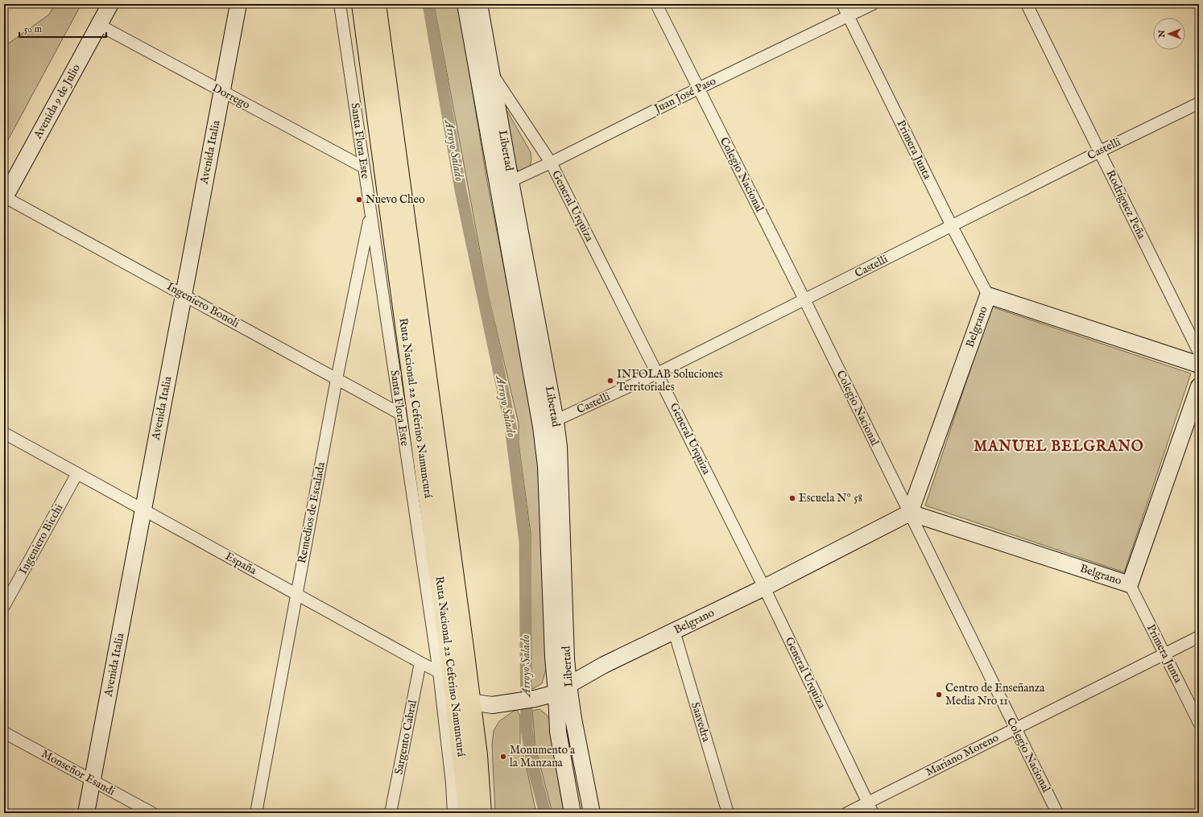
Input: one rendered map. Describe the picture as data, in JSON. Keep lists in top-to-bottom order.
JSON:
{
  "streets": {
    "highway": ["Ruta Nacional 22 Ceferino Namuncurá"],
    "street": [
      "Juan José Paso",
      "Dorrego",
      "Avenida 9 de Julio",
      "Santa Flora Este",
      "Castelli",
      "Primera Junta",
      "Libertad",
      "Avenida Italia",
      "Colegio Nacional",
      "Rodríguez Peña",
      "General Urquiza",
      "Ingeniero Bonoli",
      "Belgrano",
      "Remedios de Escalada",
      "Ingeniero Bicchi",
      "España",
      "Saavedra",
      "Sargento Cabral",
      "Mariano Moreno",
      "Monseñor Esandi"
    ]
  },
  "crossings": [
    ["Juan José Paso", "Primera Junta"],
    ["Juan José Paso", "Libertad"],
    ["Juan José Paso", "Colegio Nacional"],
    ["Juan José Paso", "General Urquiza"],
    ["Dorrego", "Avenida 9 de Julio"],
    ["Dorrego", "Santa Flora Este"],
    ["Dorrego", "Avenida Italia"],
    ["Avenida 9 de Julio", "Ingeniero Bonoli"],
    ["Santa Flora Este", "Ingeniero Bonoli"],
    ["Santa Flora Este", "Remedios de Escalada"],
    ["Santa Flora Este", "España"],
    ["Castelli", "Primera Junta"],
    ["Castelli", "Libertad"],
    ["Castelli", "Colegio Nacional"],
    ["Castelli", "Rodríguez Peña"],
    ["Castelli", "General Urquiza"],
    ["Primera Junta", "Belgrano"],
    ["Primera Junta", "Mariano Moreno"],
    ["Libertad", "General Urquiza"],
    ["Libertad", "Belgrano"],
    ["Avenida Italia", "Ingeniero Bonoli"],
    ["Avenida Italia", "España"],
    ["Avenida Italia", "Monseñor Esandi"],
    ["Colegio Nacional", "Belgrano"],
    ["Colegio Nacional", "Mariano Moreno"],
    ["General Urquiza", "Belgrano"],
    ["General Urquiza", "Mariano Moreno"],
    ["Ingeniero Bonoli", "Remedios de Escalada"],
    ["Belgrano", "Ruta Nacional 22 Ceferino Namuncurá"],
    ["Belgrano", "España"],
    ["Belgrano", "Saavedra"],
    ["Ruta Nacional 22 Ceferino Namuncurá", "España"],
    ["Remedios de Escalada", "España"],
    ["Ingeniero Bicchi", "España"],
    ["España", "Sargento Cabral"]
  ],
  "districts": ["MANUEL BELGRANO"],
  "water": ["Arroyo Salado"],
  "places": [
    "Nuevo Cheo",
    "INFOLAB Soluciones Territoriales",
    "Escuela Nº 58",
    "Centro de Enseñanza Media Nro 11",
    "Monumento a la Manzana"
  ],
  "scale_bar": "50 m",
  "north": "left"
}
